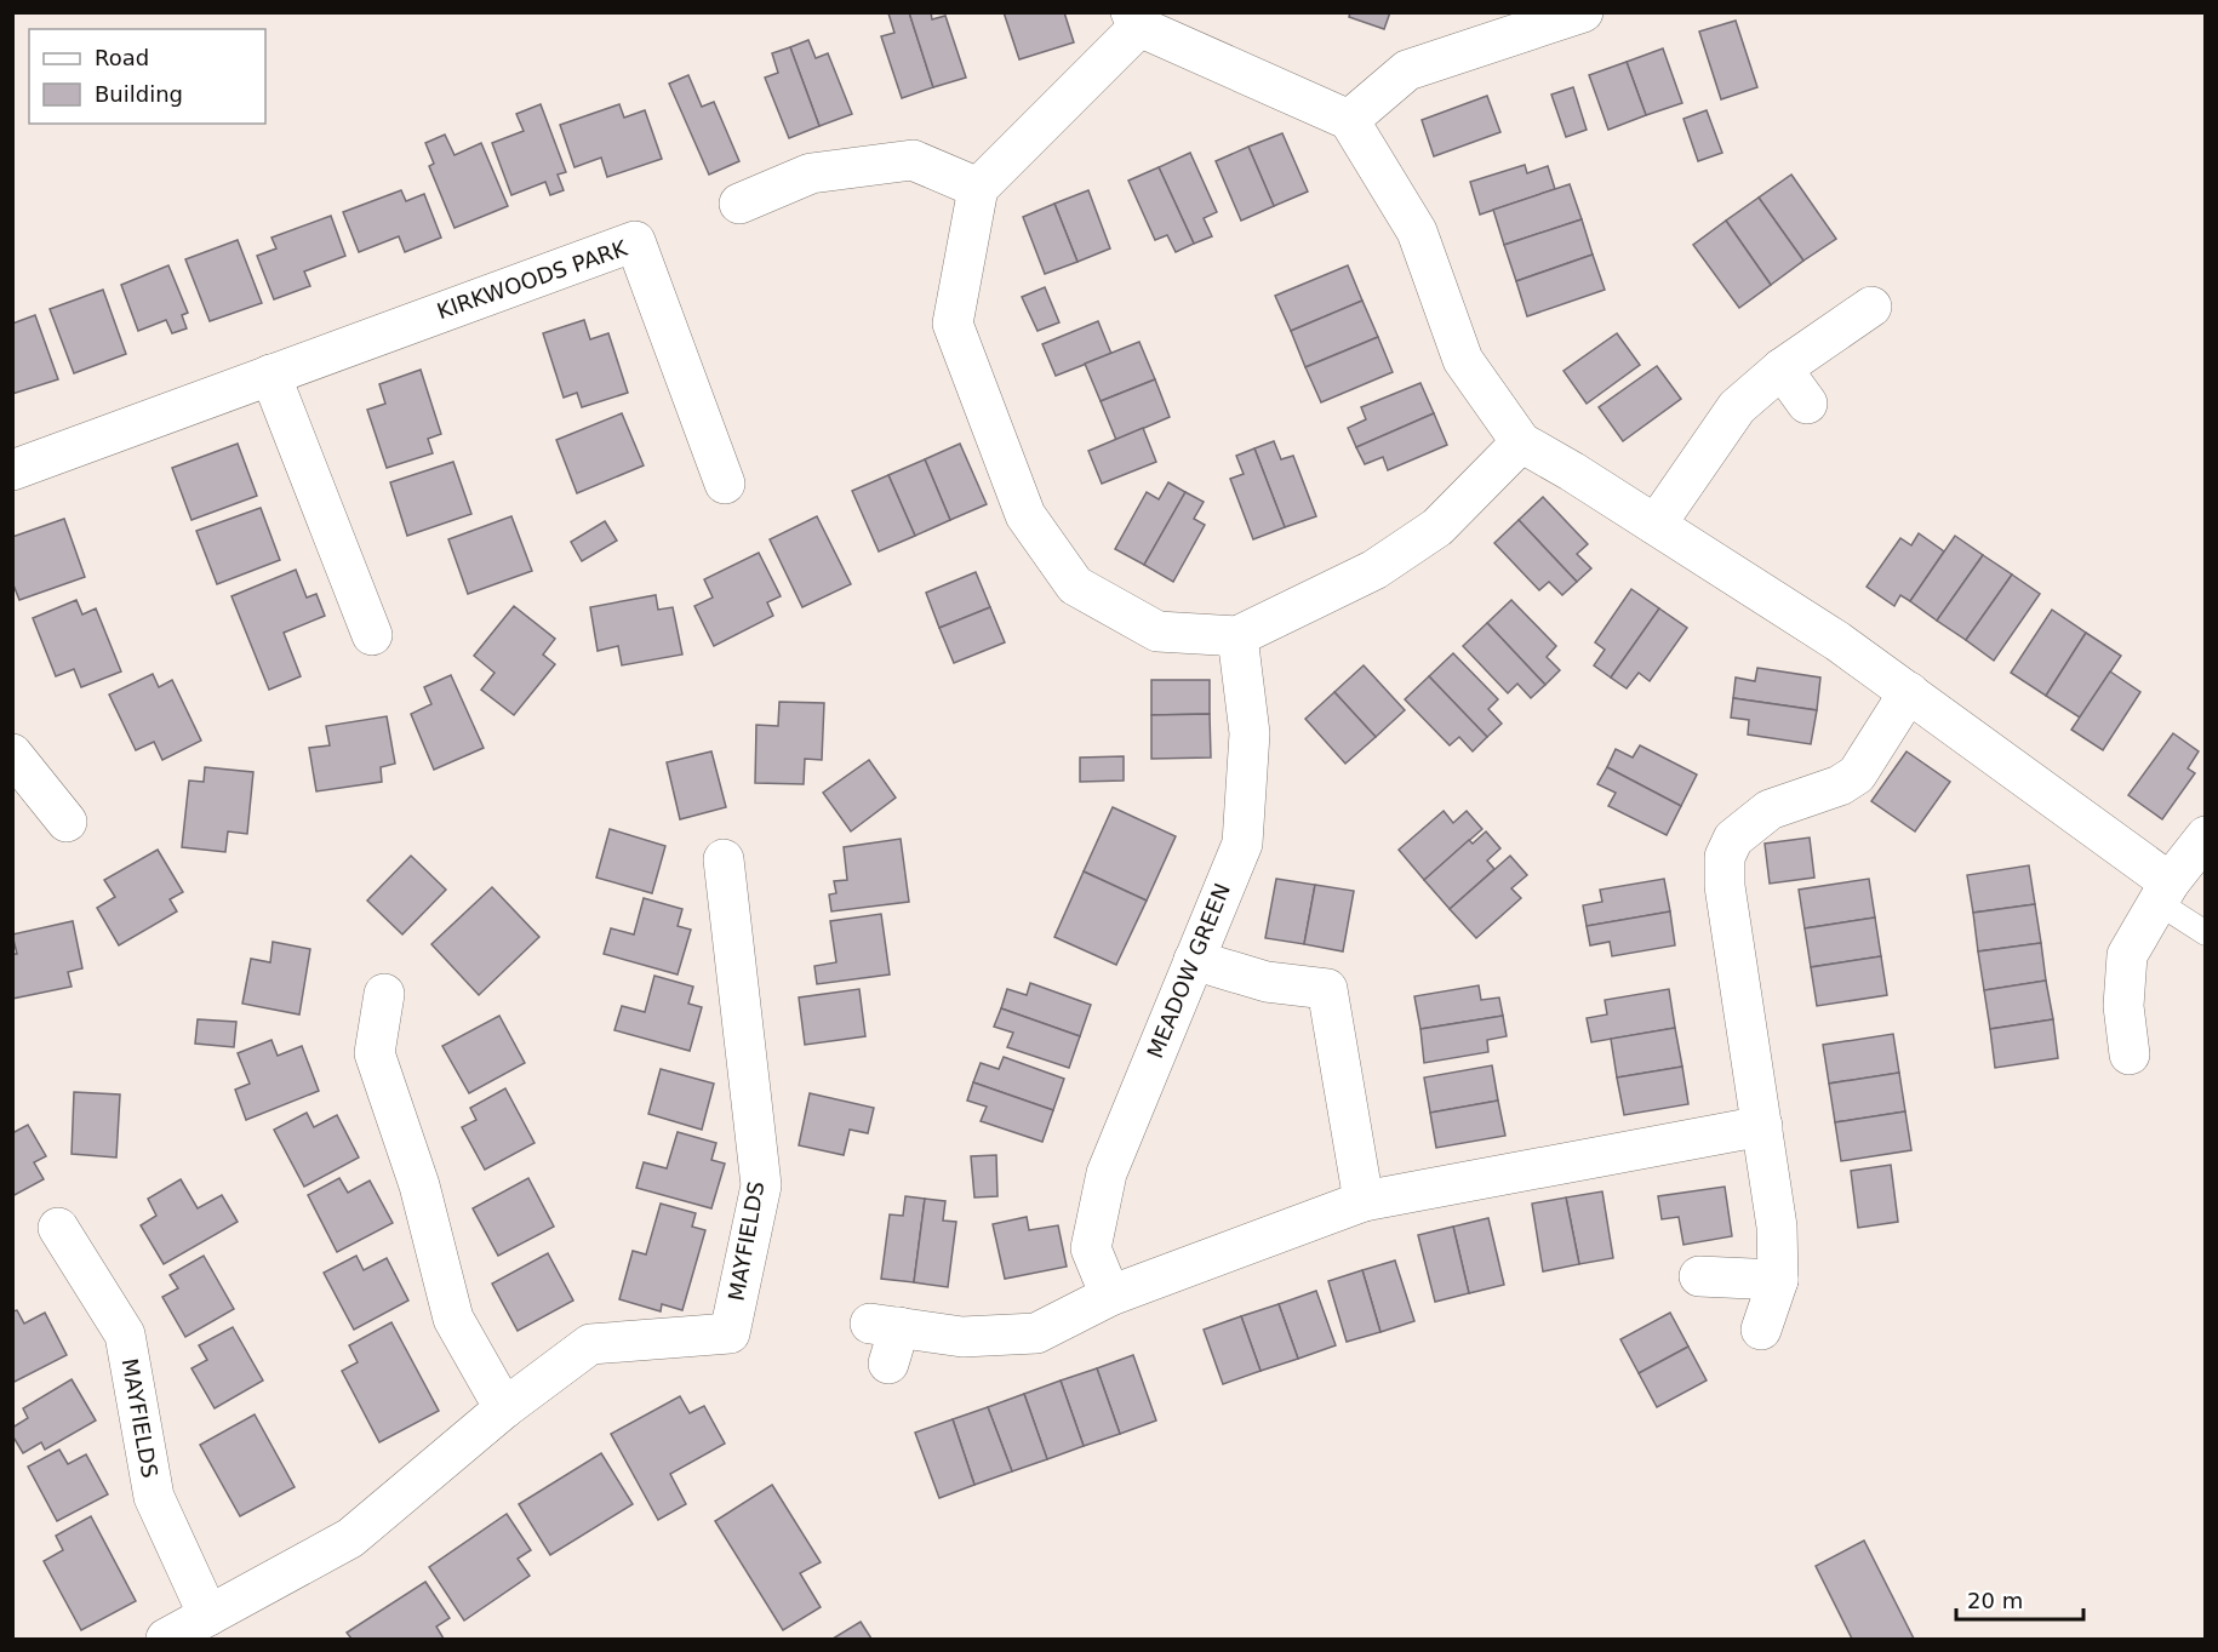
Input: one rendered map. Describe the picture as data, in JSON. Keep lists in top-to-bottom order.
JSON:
{
  "streets": {
    "street": ["KIRKWOODS PARK", "MEADOW GREEN", "MAYFIELDS"]
  },
  "legend": ["Road", "Building"],
  "scale_bar": "20 m"
}
